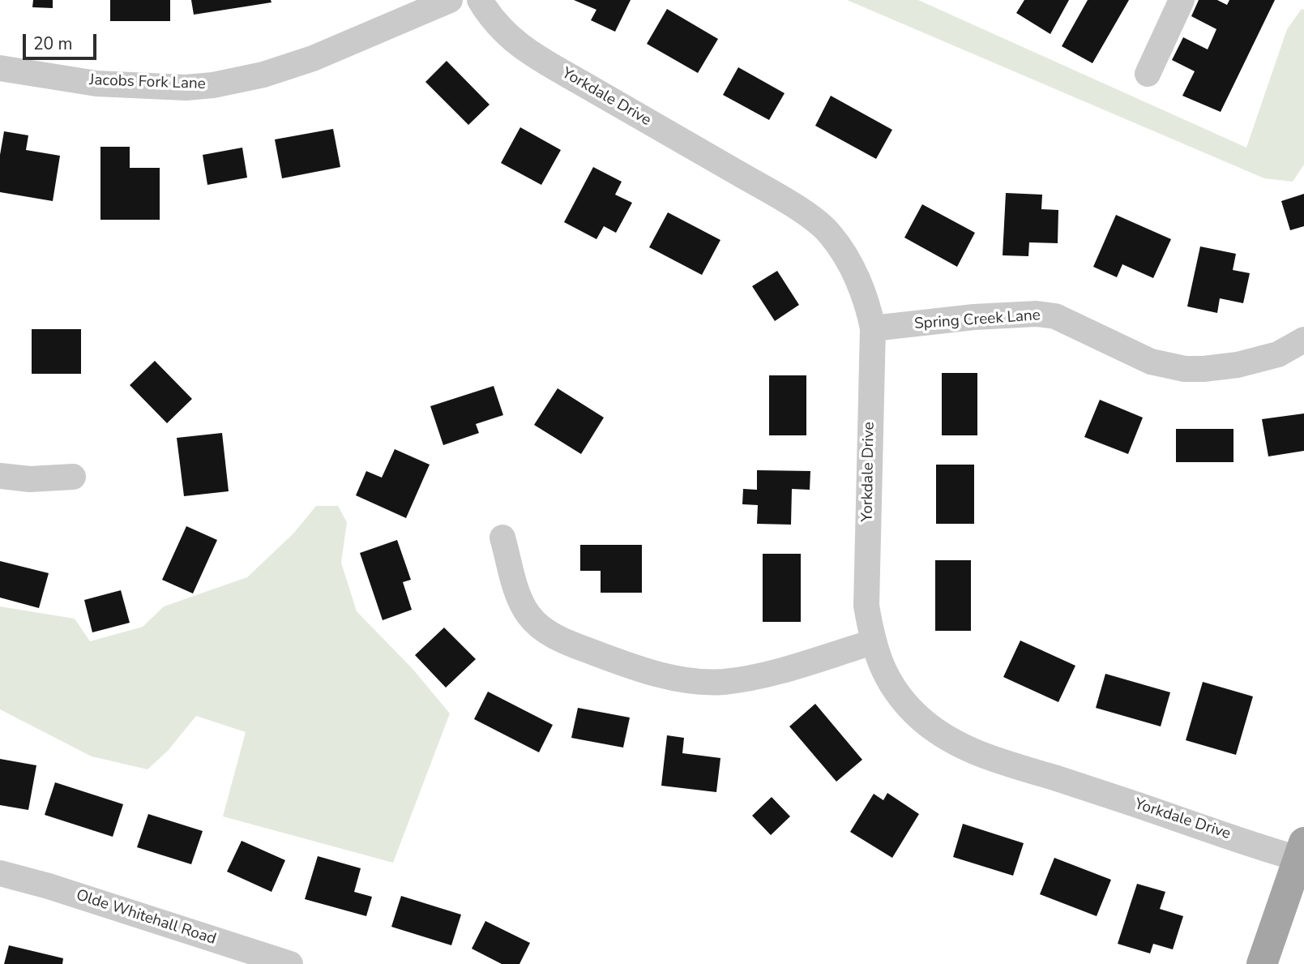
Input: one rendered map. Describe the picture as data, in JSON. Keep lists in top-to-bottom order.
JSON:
{
  "streets": {
    "street": [
      "Jacobs Fork Lane",
      "Yorkdale Drive",
      "Spring Creek Lane",
      "Olde Whitehall Road"
    ]
  },
  "crossings": [
    ["Yorkdale Drive", "Spring Creek Lane"]
  ],
  "scale_bar": "20 m"
}
